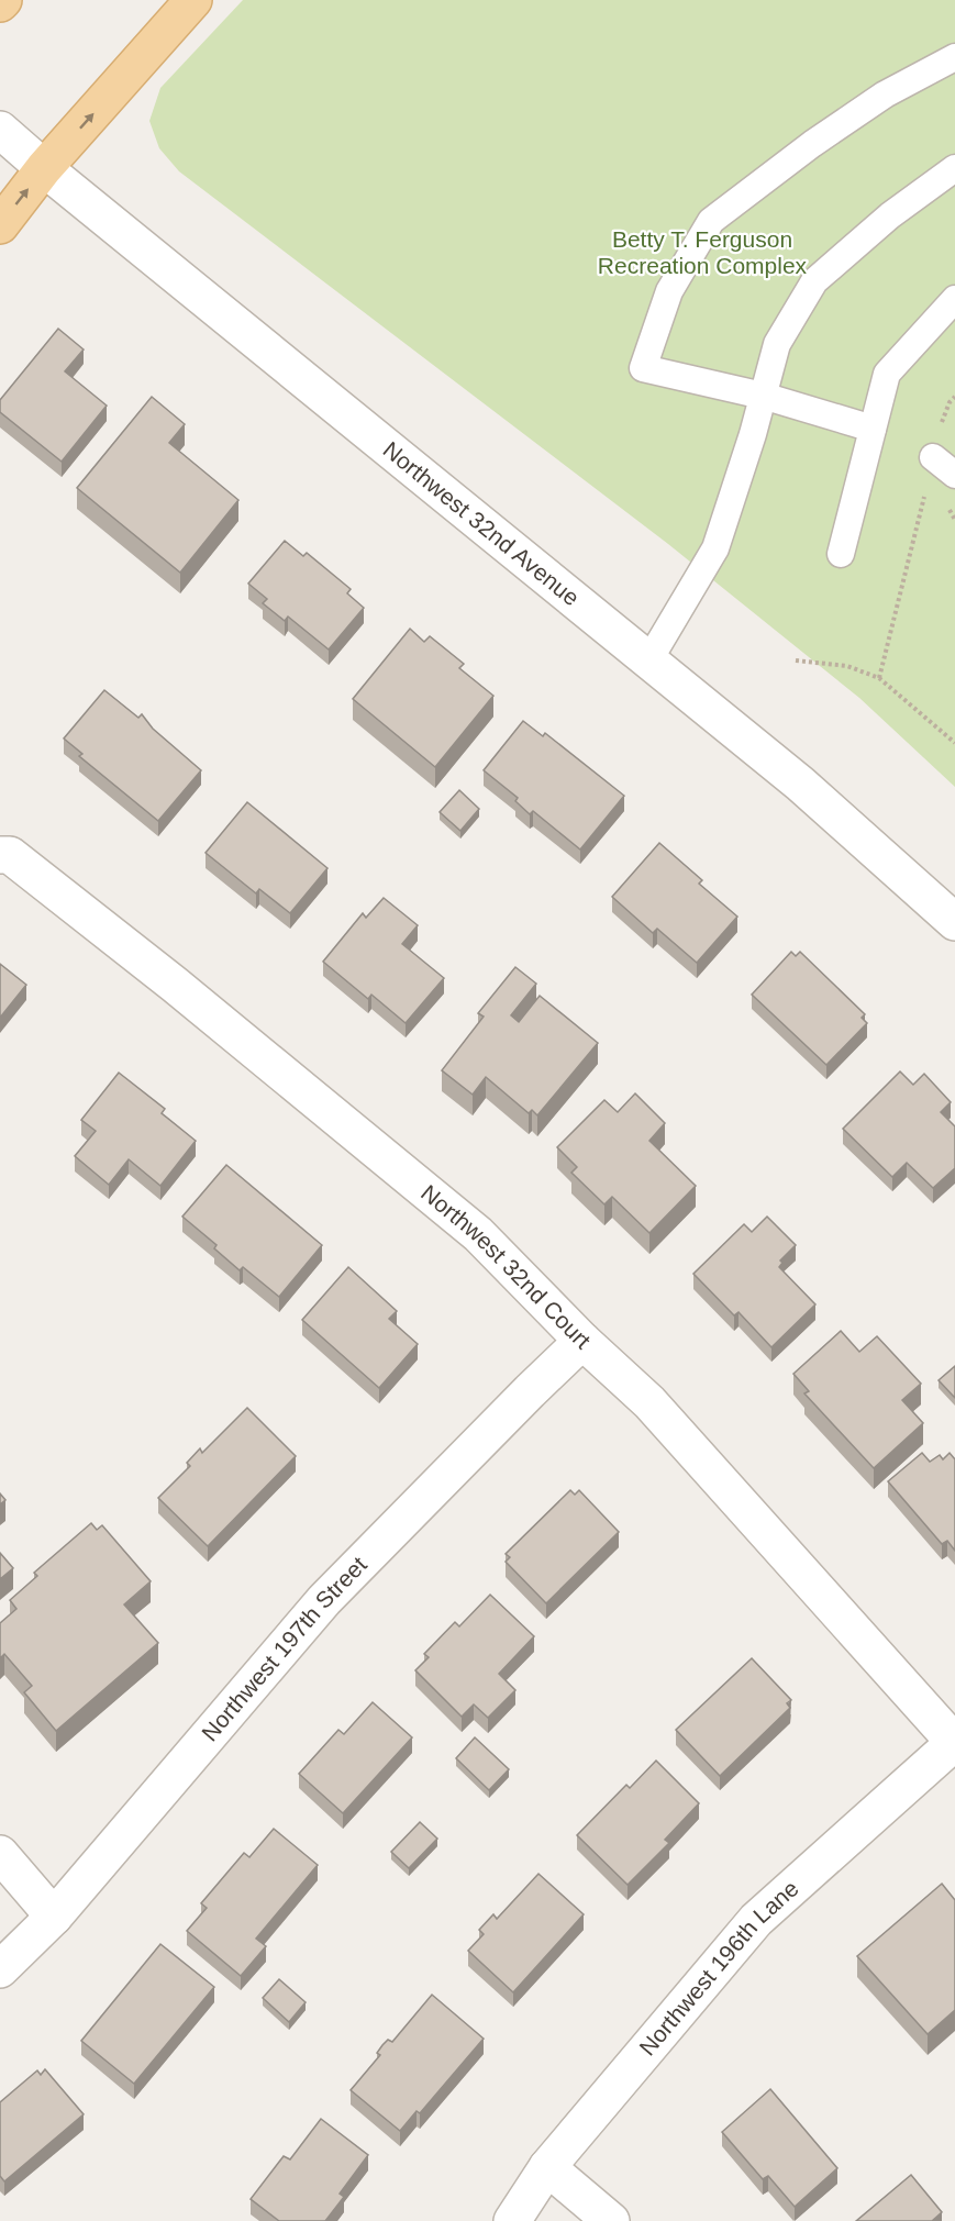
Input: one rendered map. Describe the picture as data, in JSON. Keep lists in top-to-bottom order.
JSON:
{
  "streets": {
    "street": [
      "Northwest 32nd Avenue",
      "Northwest 32nd Court",
      "Northwest 197th Street",
      "Northwest 196th Lane"
    ]
  },
  "crossings": [
    ["Northwest 32nd Court", "Northwest 197th Street"],
    ["Northwest 32nd Court", "Northwest 196th Lane"]
  ],
  "parks": ["Betty T. Ferguson Recreation Complex"]
}
